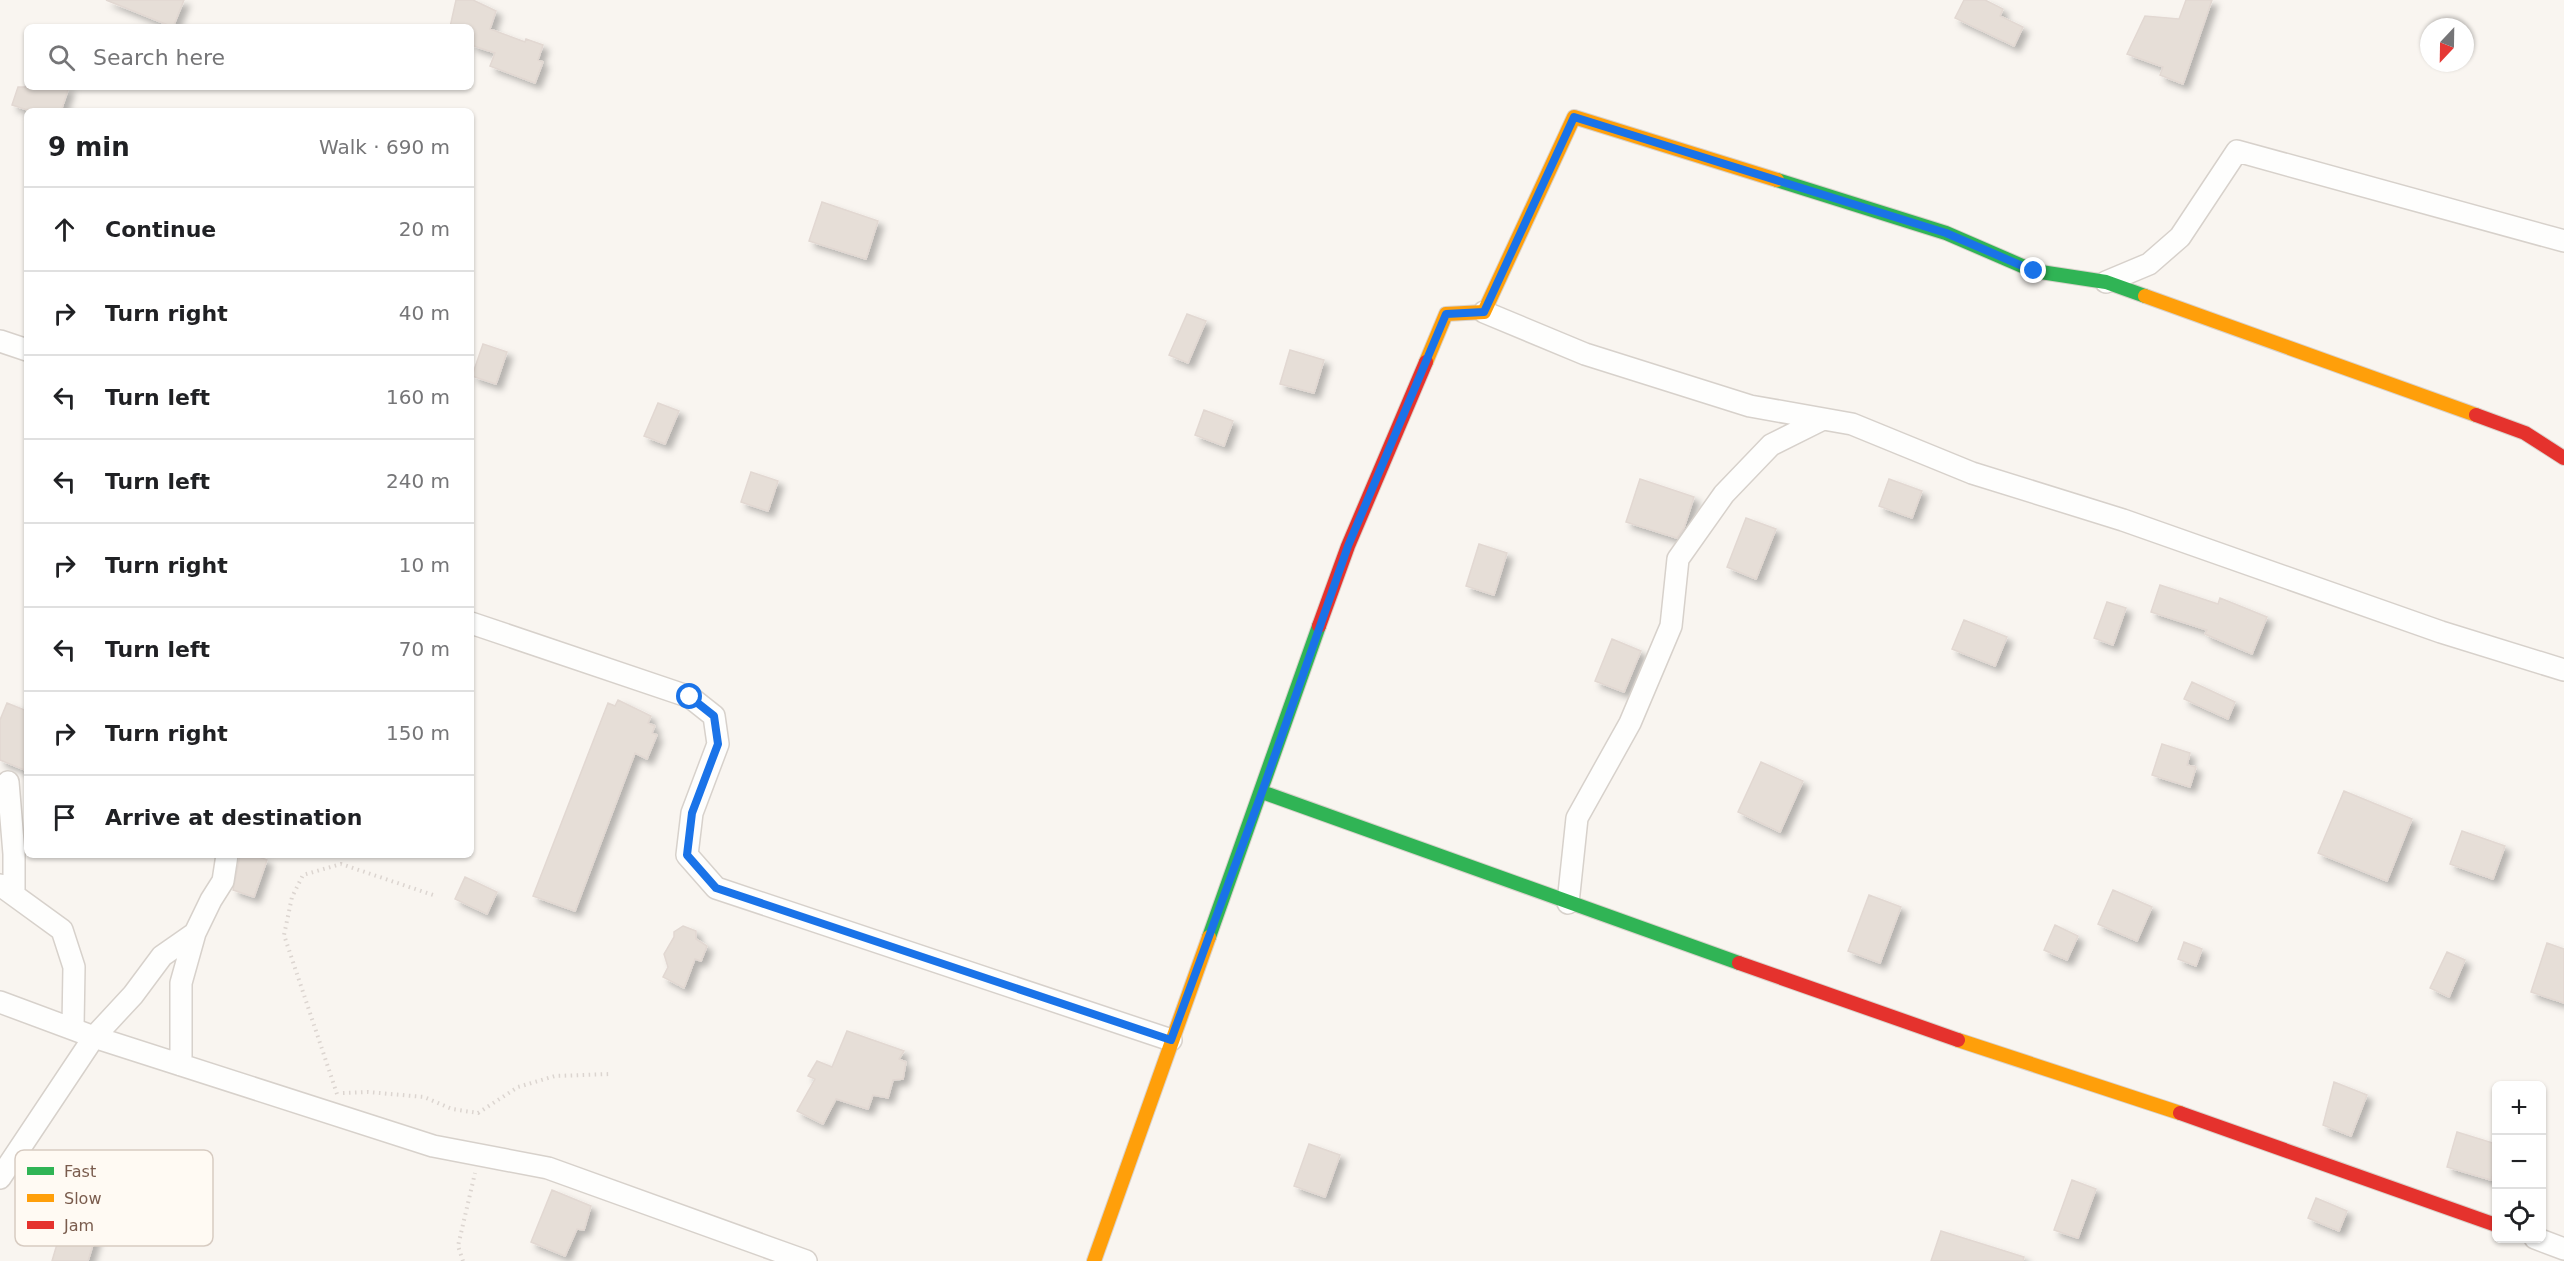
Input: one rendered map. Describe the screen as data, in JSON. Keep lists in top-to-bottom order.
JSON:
{
  "legend": ["Fast", "Slow", "Jam"],
  "north": "bottom",
  "page": {
    "search": "Search here",
    "heading": ["9 min", "Walk · 690 m"],
    "list": [
      ["Continue", "20 m"],
      ["Turn right", "40 m"],
      ["Turn left", "160 m"],
      ["Turn left", "240 m"],
      ["Turn right", "10 m"],
      ["Turn left", "70 m"],
      ["Turn right", "150 m"],
      "Arrive at destination"
    ],
    "map_buttons": ["+", "−"]
  }
}
